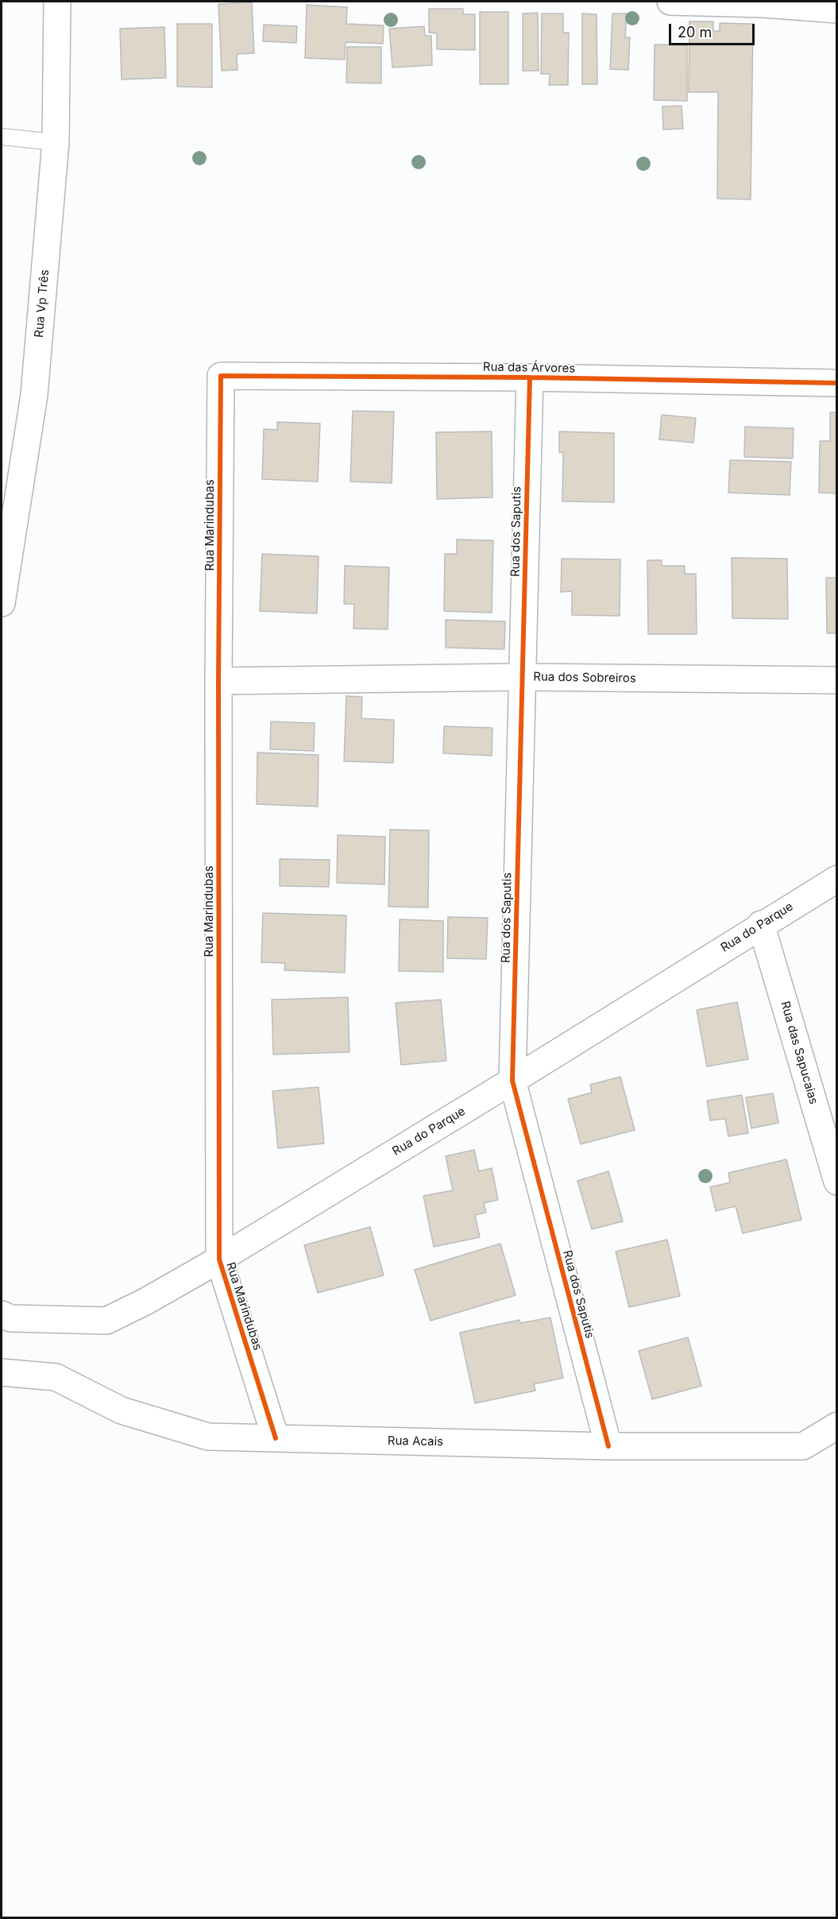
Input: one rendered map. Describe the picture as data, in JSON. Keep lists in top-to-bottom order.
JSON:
{
  "streets": {
    "street": [
      "Rua Vp Três",
      "Rua das Árvores",
      "Rua Marindubas",
      "Rua dos Saputis",
      "Rua dos Sobreiros",
      "Rua do Parque",
      "Rua das Sapucaias",
      "Rua Acais"
    ]
  },
  "crossings": [
    ["Rua das Árvores", "Rua Marindubas"],
    ["Rua das Árvores", "Rua dos Saputis"],
    ["Rua Marindubas", "Rua dos Sobreiros"],
    ["Rua Marindubas", "Rua do Parque"],
    ["Rua Marindubas", "Rua Acais"],
    ["Rua dos Saputis", "Rua dos Sobreiros"],
    ["Rua dos Saputis", "Rua do Parque"],
    ["Rua dos Saputis", "Rua Acais"],
    ["Rua do Parque", "Rua das Sapucaias"]
  ],
  "scale_bar": "20 m"
}
